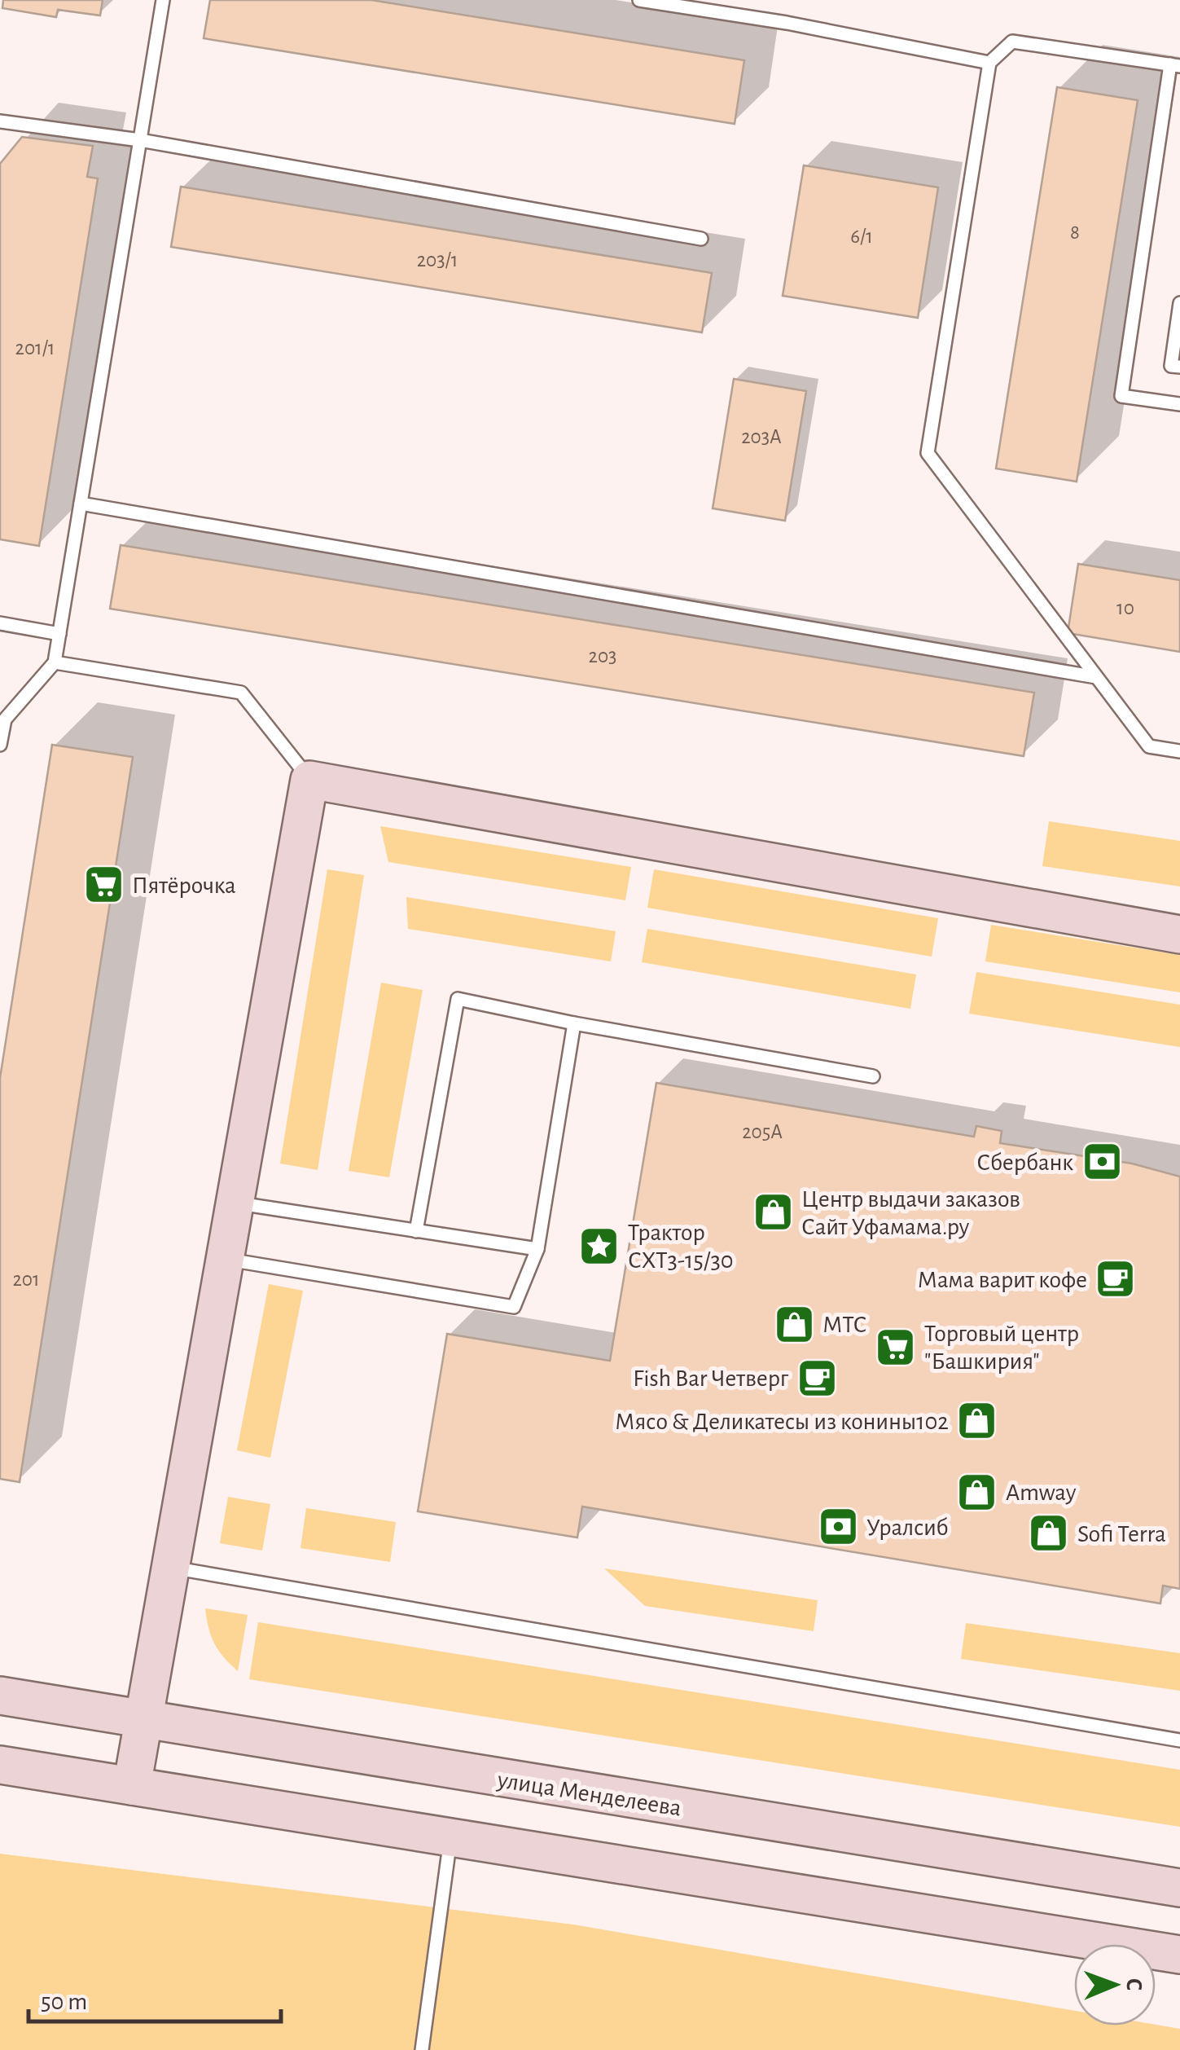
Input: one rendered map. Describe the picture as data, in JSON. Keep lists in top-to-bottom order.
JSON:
{
  "streets": {
    "main road": ["улица Менделеева"]
  },
  "places": {
    "supermarket": ["Пятёрочка", "Торговый центр \"Башкирия\""],
    "bank": ["Сбербанк", "Уралсиб"],
    "shop": [
      "Центр выдачи заказов Сайт Уфамама.ру",
      "МТС",
      "Мясо & Деликатесы из конины102",
      "Amway",
      "Sofi Terra"
    ],
    "place": ["Трактор СХТ3-15/30"],
    "cafe": ["Мама варит кофе", "Fish Bar Четверг"]
  },
  "house_numbers": [
    "8",
    "6/1",
    "203/1",
    "201/1",
    "203А",
    "10",
    "203",
    "205А",
    "201"
  ],
  "scale_bar": "50 m",
  "north": "right"
}
